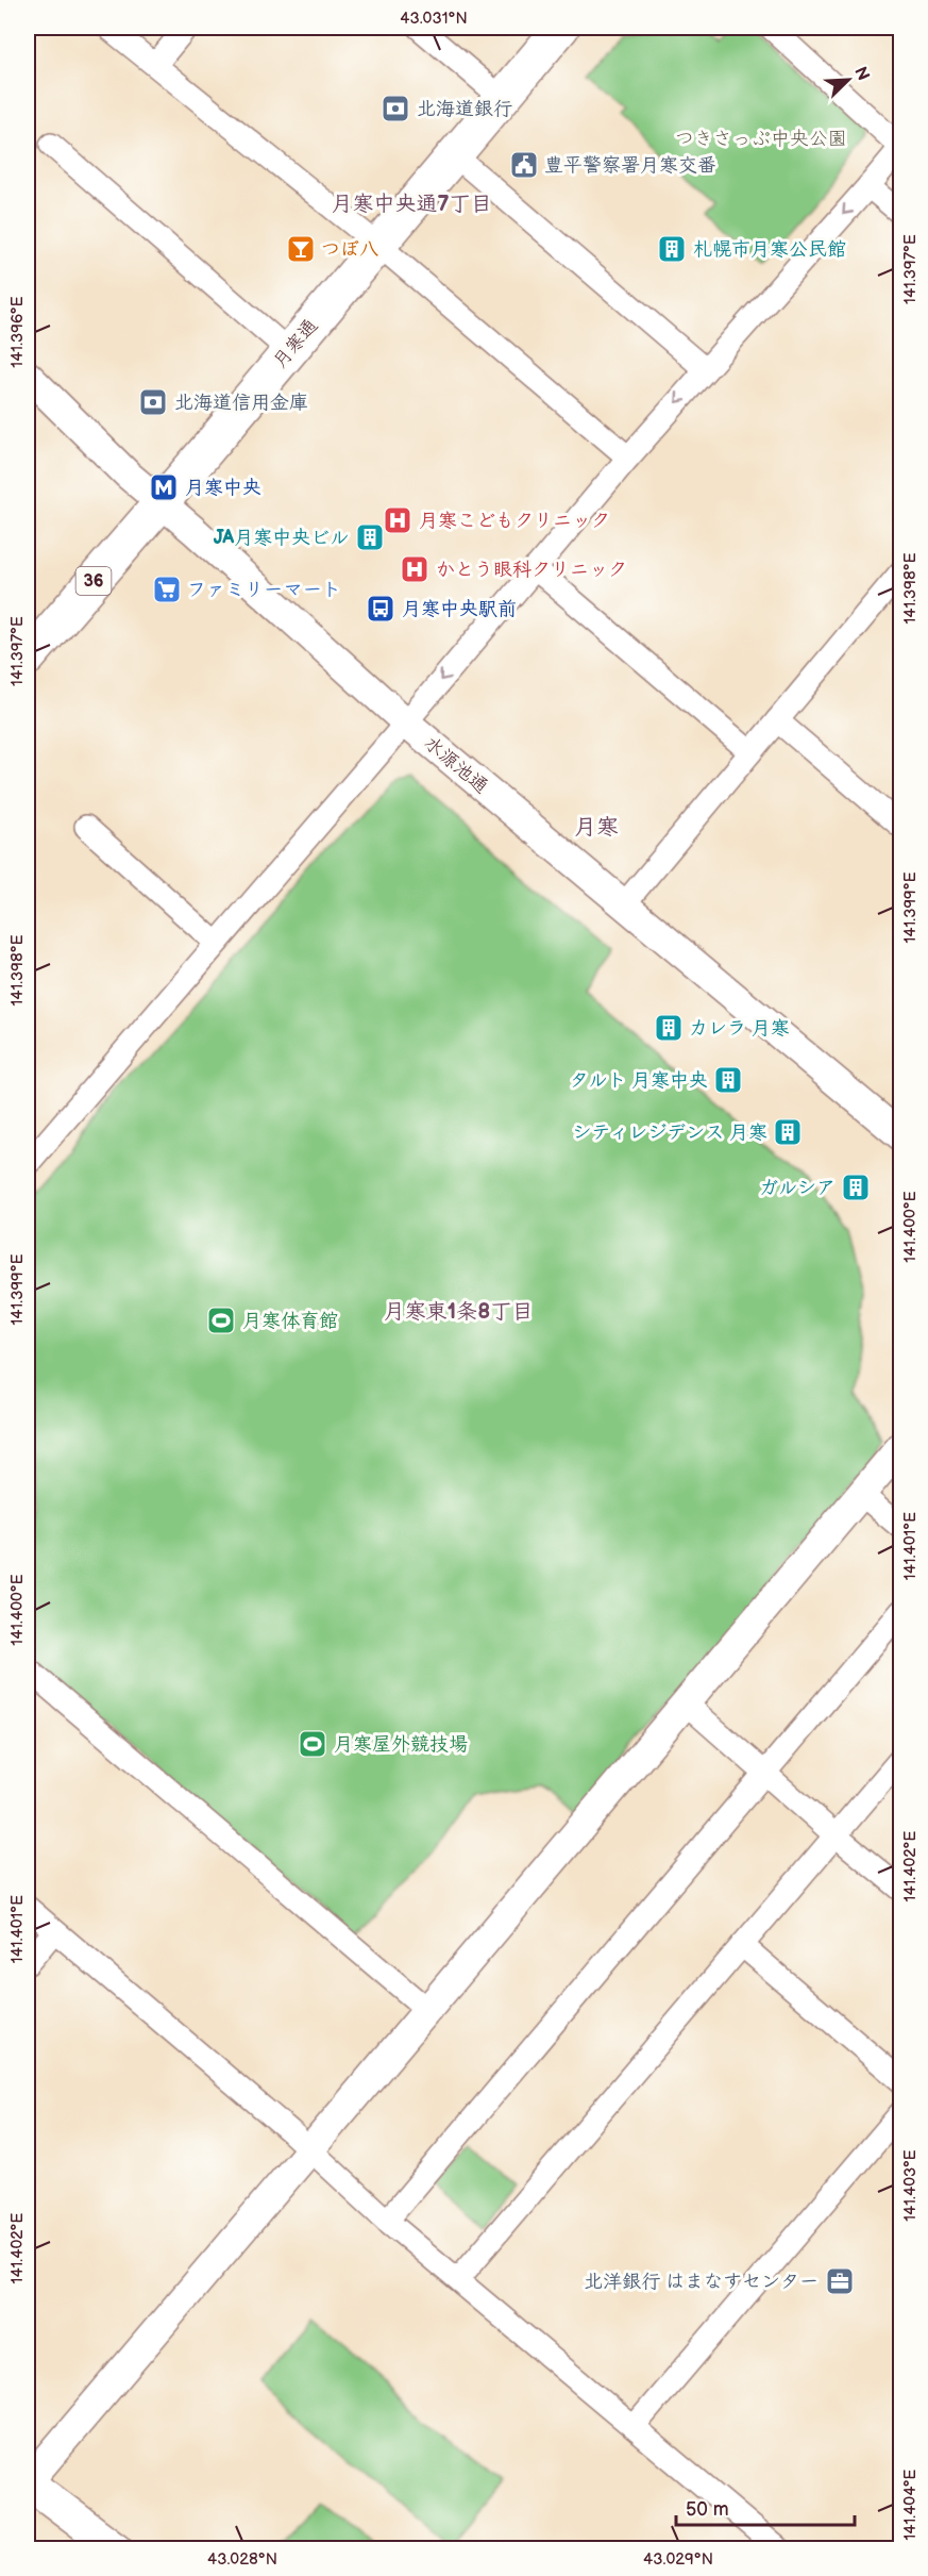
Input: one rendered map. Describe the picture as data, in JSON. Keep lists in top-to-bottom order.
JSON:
{
  "streets": {
    "highway": ["月寒通", "36"],
    "street": ["水源池通"]
  },
  "crossings": [
    ["月寒通", "水源池通"]
  ],
  "districts": ["月寒中央通7丁目", "月寒", "月寒東1条8丁目"],
  "parks": ["つきさっぷ中央公園"],
  "places": {
    "bank": ["北海道銀行", "北海道信用金庫"],
    "public building": ["豊平警察署月寒交番"],
    "bar": ["つぼ八"],
    "building": [
      "札幌市月寒公民館",
      "JA月寒中央ビル",
      "カレラ 月寒",
      "タルト 月寒中央",
      "シティレジデンス 月寒",
      "ガルシア"
    ],
    "metro station": ["月寒中央"],
    "hospital": ["月寒こどもクリニック", "かとう眼科クリニック"],
    "supermarket": ["ファミリーマート"],
    "bus stop": ["月寒中央駅前"],
    "sports": ["月寒体育館", "月寒屋外競技場"],
    "office": ["北洋銀行 はまなすセンター"]
  },
  "scale_bar": "50 m",
  "north": "top right",
  "coordinates": [
    "43.031°N",
    "141.397°E",
    "141.396°E",
    "141.398°E",
    "141.399°E",
    "141.400°E",
    "141.401°E",
    "141.402°E",
    "141.403°E",
    "141.404°E",
    "43.028°N",
    "43.029°N"
  ]
}
